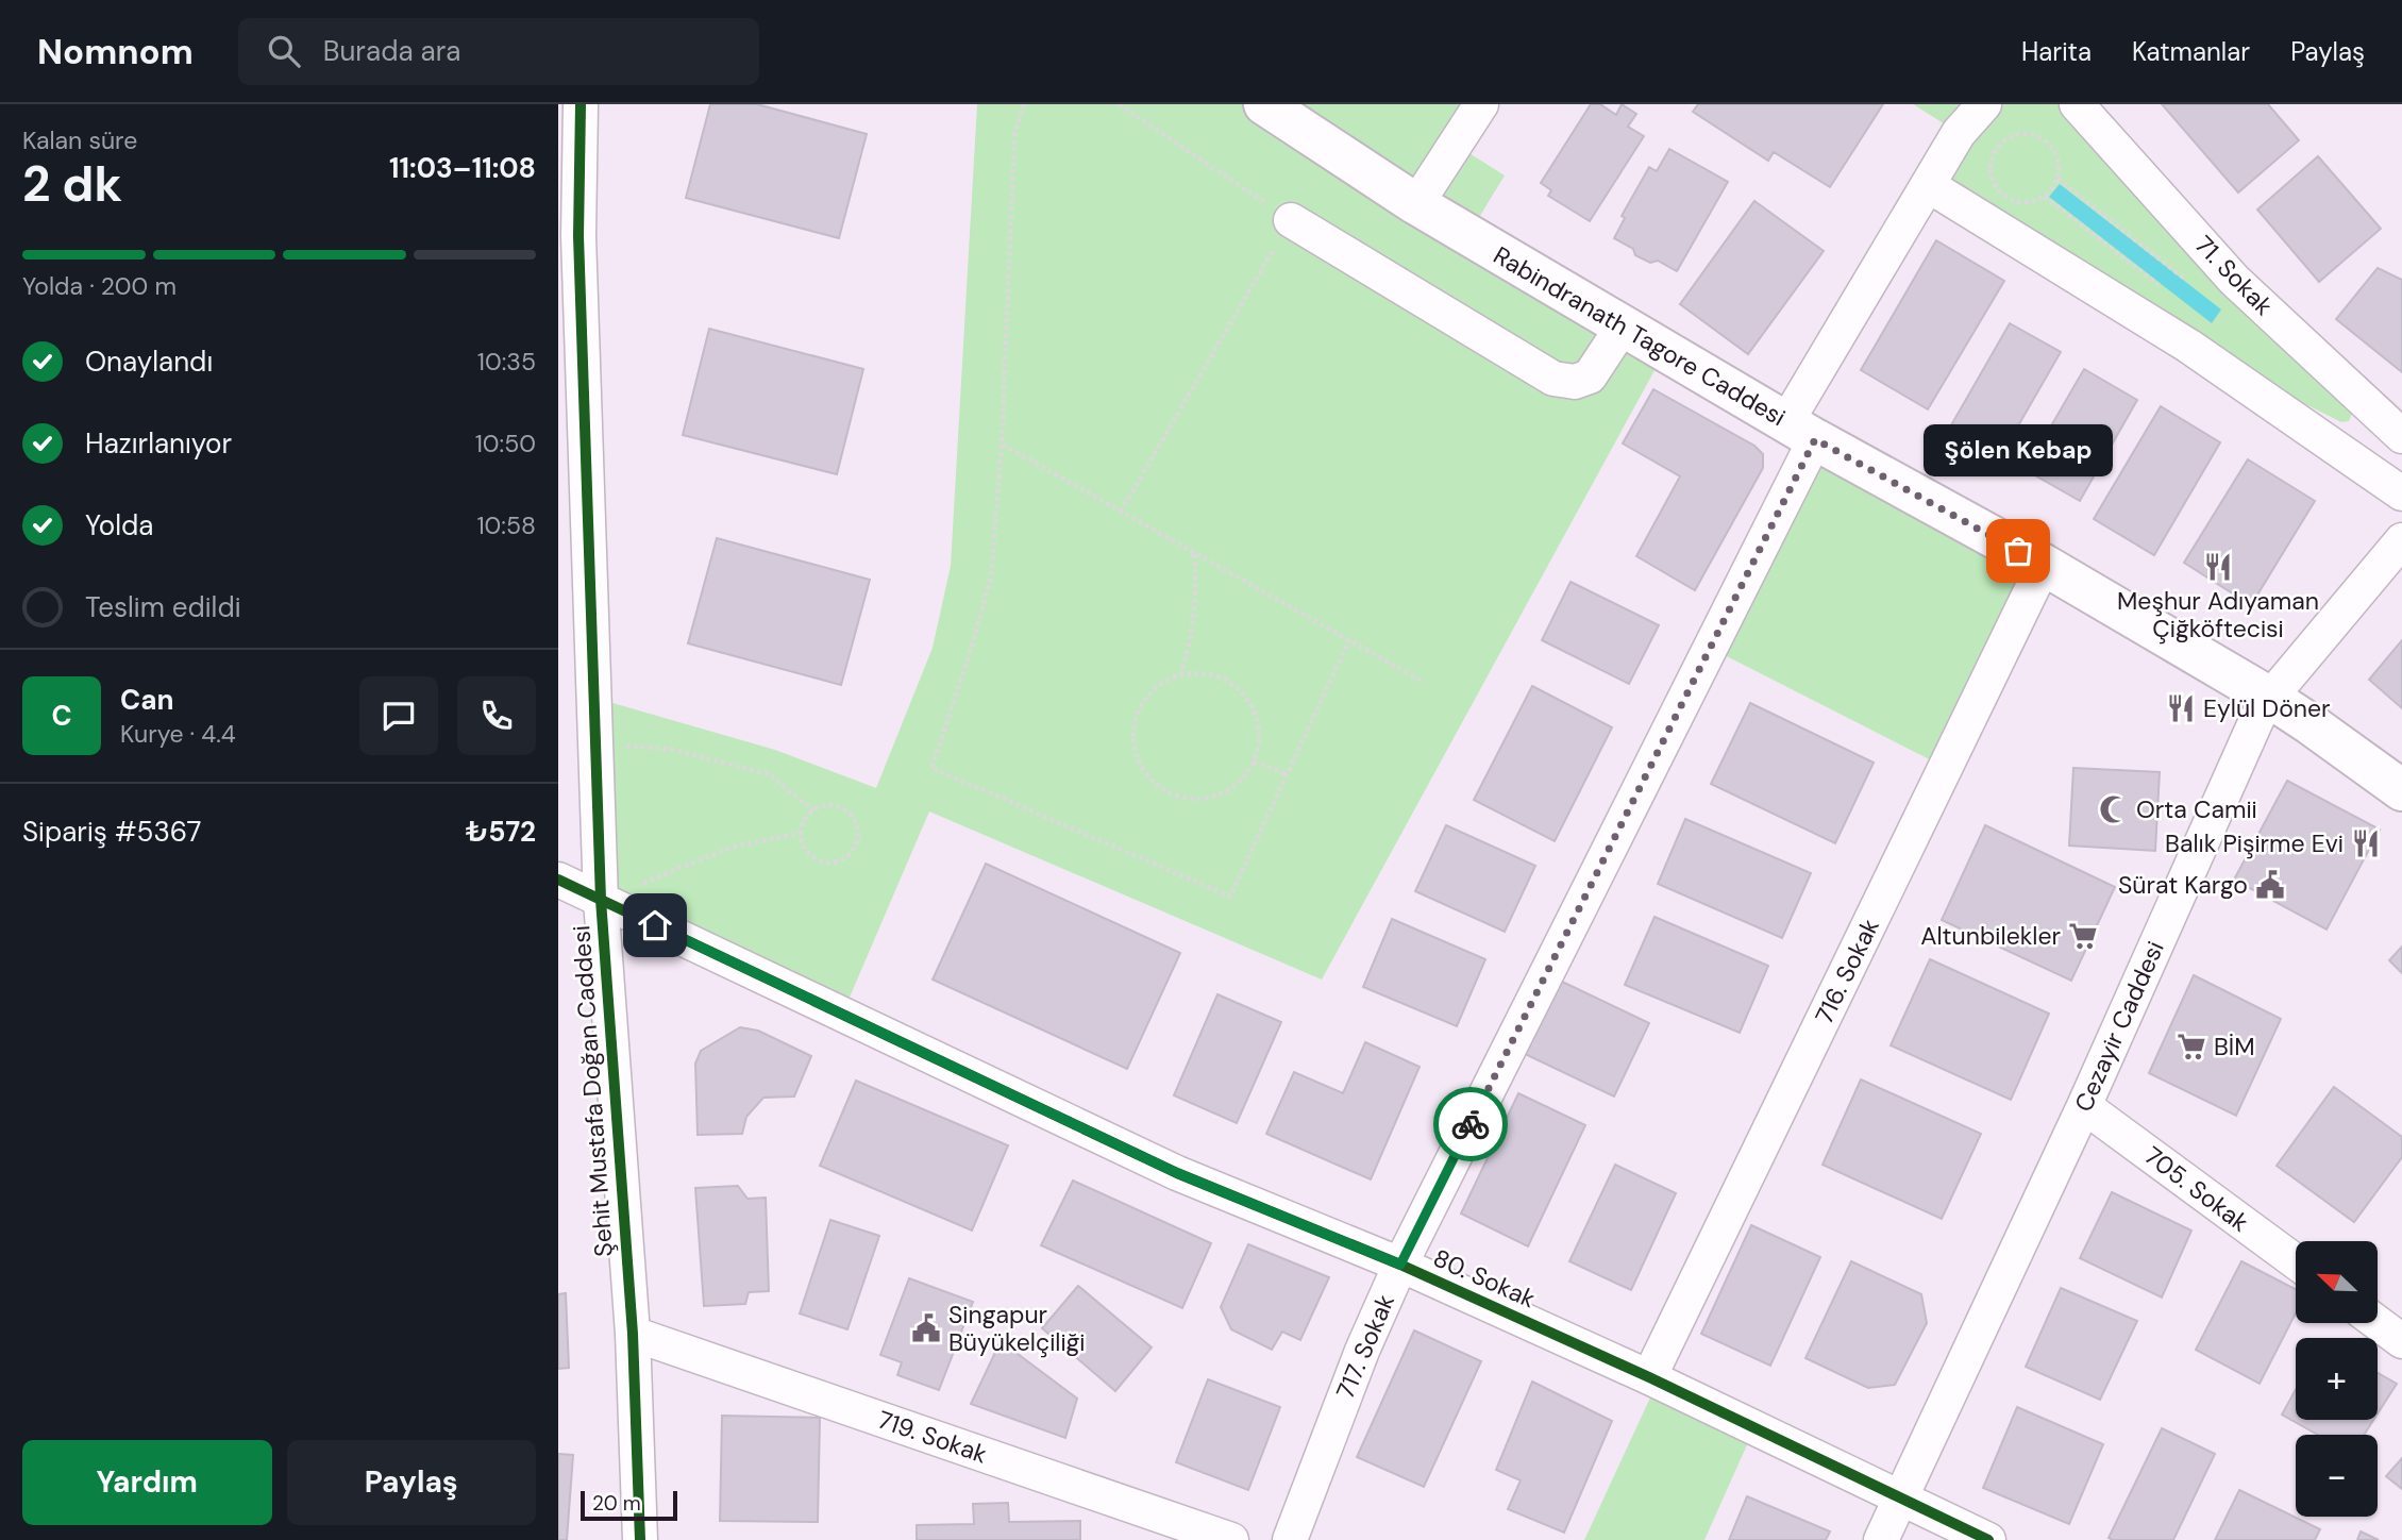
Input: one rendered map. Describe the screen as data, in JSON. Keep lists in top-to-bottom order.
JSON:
{
  "streets": {
    "main road": ["Rabindranath Tagore Caddesi"],
    "street": [
      "71. Sokak",
      "716. Sokak",
      "Cezayir Caddesi",
      "Şehit Mustafa Doğan Caddesi",
      "705. Sokak",
      "80. Sokak",
      "717. Sokak",
      "719. Sokak"
    ]
  },
  "crossings": [
    ["Rabindranath Tagore Caddesi", "716. Sokak"],
    ["Rabindranath Tagore Caddesi", "Cezayir Caddesi"],
    ["Rabindranath Tagore Caddesi", "717. Sokak"],
    ["716. Sokak", "80. Sokak"],
    ["Cezayir Caddesi", "705. Sokak"],
    ["Cezayir Caddesi", "80. Sokak"],
    ["Şehit Mustafa Doğan Caddesi", "80. Sokak"],
    ["Şehit Mustafa Doğan Caddesi", "719. Sokak"],
    ["80. Sokak", "717. Sokak"]
  ],
  "places": {
    "other": ["Şölen Kebap"],
    "restaurant": ["Meşhur Adıyaman Çiğköftecisi", "Eylül Döner", "Balık Pişirme Evi"],
    "mosque": ["Orta Camii"],
    "public building": ["Sürat Kargo", "Singapur Büyükelçiliği"],
    "supermarket": ["Altunbilekler", "BİM"]
  },
  "scale_bar": "20 m",
  "north": "top left",
  "page": {
    "header": "Nomnom",
    "search": "Burada ara",
    "nav": ["Harita", "Katmanlar", "Paylaş"],
    "heading": ["2 dk", "Kalan süre", "11:03–11:08"],
    "panel": [
      "Can",
      "Kurye · 4.4",
      "Sipariş #5367",
      "₺572"
    ],
    "bar": "Yolda · 200 m",
    "list": [
      ["Onaylandı", "10:35"],
      ["Hazırlanıyor", "10:50"],
      ["Yolda", "10:58"],
      "Teslim edildi"
    ],
    "bubble": "Şölen Kebap",
    "round": "C",
    "map_buttons": ["+", "−"],
    "buttons": ["Yardım", "Paylaş"],
    "scale": "20 m"
  }
}
